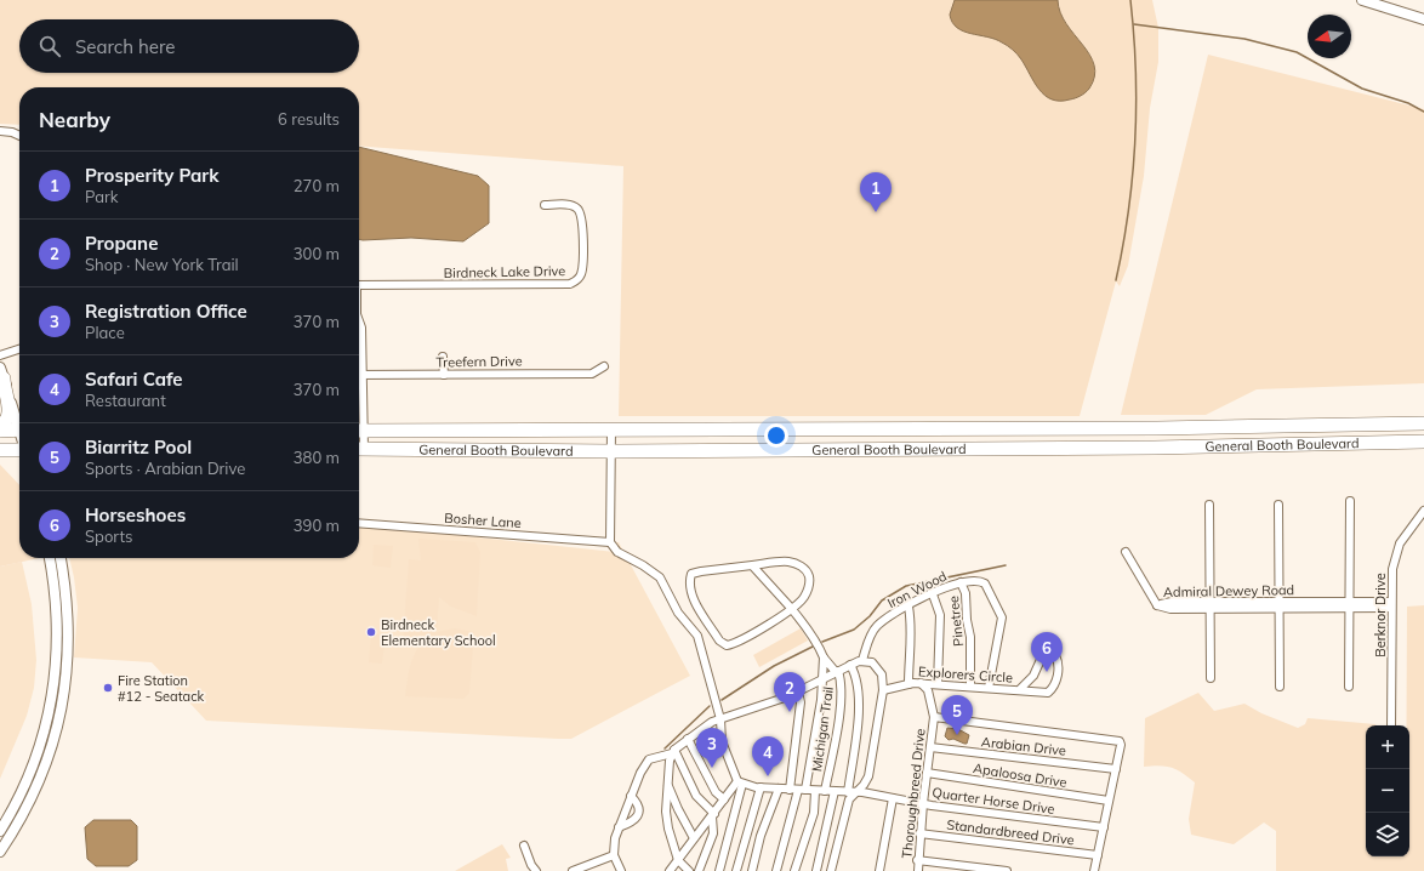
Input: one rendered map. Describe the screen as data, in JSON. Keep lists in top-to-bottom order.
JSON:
{
  "streets": {
    "highway": ["General Booth Boulevard"],
    "street": [
      "Birdneck Lake Drive",
      "Treefern Drive",
      "Bosher Lane",
      "Iron Wood",
      "Admiral Dewey Road",
      "Berknor Drive",
      "Pinetree",
      "Explorers Circle",
      "Michigan Trail",
      "Arabian Drive",
      "Apaloosa Drive",
      "Thoroughbreed Drive",
      "Quarter Horse Drive",
      "Standardbreed Drive"
    ]
  },
  "crossings": [
    ["Iron Wood", "Pinetree"],
    ["Iron Wood", "Explorers Circle"],
    ["Admiral Dewey Road", "Berknor Drive"],
    ["Pinetree", "Explorers Circle"],
    ["Michigan Trail", "Quarter Horse Drive"],
    ["Arabian Drive", "Thoroughbreed Drive"],
    ["Apaloosa Drive", "Thoroughbreed Drive"],
    ["Thoroughbreed Drive", "Quarter Horse Drive"],
    ["Thoroughbreed Drive", "Standardbreed Drive"]
  ],
  "places": ["Birdneck Elementary School", "Fire Station #12 - Seatack"],
  "north": "left",
  "page": {
    "search": "Search here",
    "heading": ["Nearby", "6 results"],
    "list": [
      {
        "mark": "1",
        "name": "Prosperity Park",
        "note": "Park",
        "value": "270 m"
      },
      {
        "mark": "2",
        "name": "Propane",
        "note": "Shop · New York Trail",
        "value": "300 m"
      },
      {
        "mark": "3",
        "name": "Registration Office",
        "note": "Place",
        "value": "370 m"
      },
      {
        "mark": "4",
        "name": "Safari Cafe",
        "note": "Restaurant",
        "value": "370 m"
      },
      {
        "mark": "5",
        "name": "Biarritz Pool",
        "note": "Sports · Arabian Drive",
        "value": "380 m"
      },
      {
        "mark": "6",
        "name": "Horseshoes",
        "note": "Sports",
        "value": "390 m"
      }
    ],
    "pins": [
      "1",
      "6",
      "2",
      "5",
      "3",
      "4"
    ],
    "map_buttons": ["+", "−"]
  }
}
